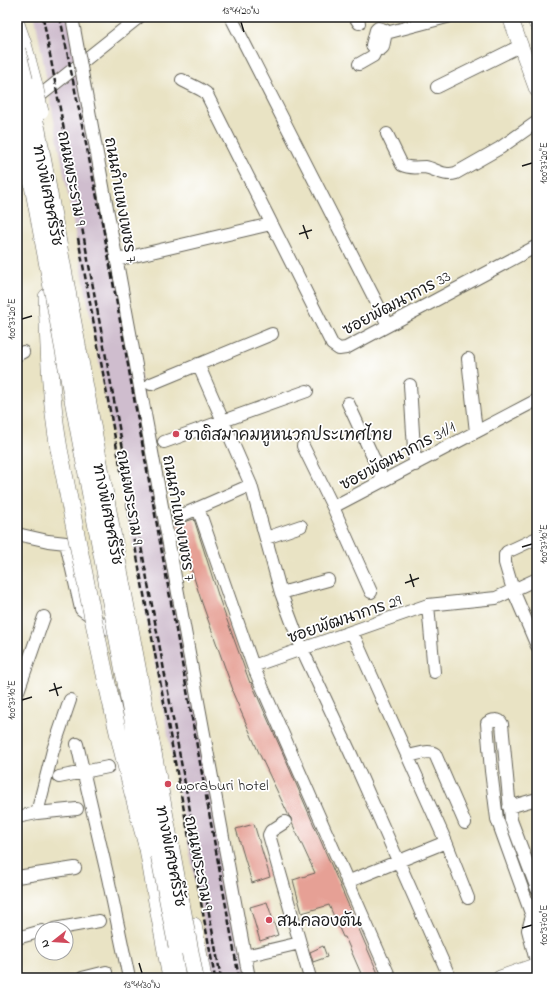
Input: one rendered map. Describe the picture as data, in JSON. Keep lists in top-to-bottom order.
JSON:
{
  "streets": {
    "highway": ["ทางพิเศษศรีรัช"],
    "main road": ["ถนนพระราม 9"],
    "street": [
      "ถนนกำแพงเพชร 7",
      "ซอยพัฒนาการ 33",
      "ซอยพัฒนาการ 31/1",
      "ซอยพัฒนาการ 29"
    ]
  },
  "places": ["ชาติสมาคมหูหนวกประเทศไทย", "woraburi hotel", "สน.คลองตัน"],
  "north": "left",
  "coordinates": [
    "13°44'20\"N",
    "100°37'20\"E",
    "100°37'10\"E",
    "100°37'00\"E",
    "13°44'30\"N"
  ]
}
